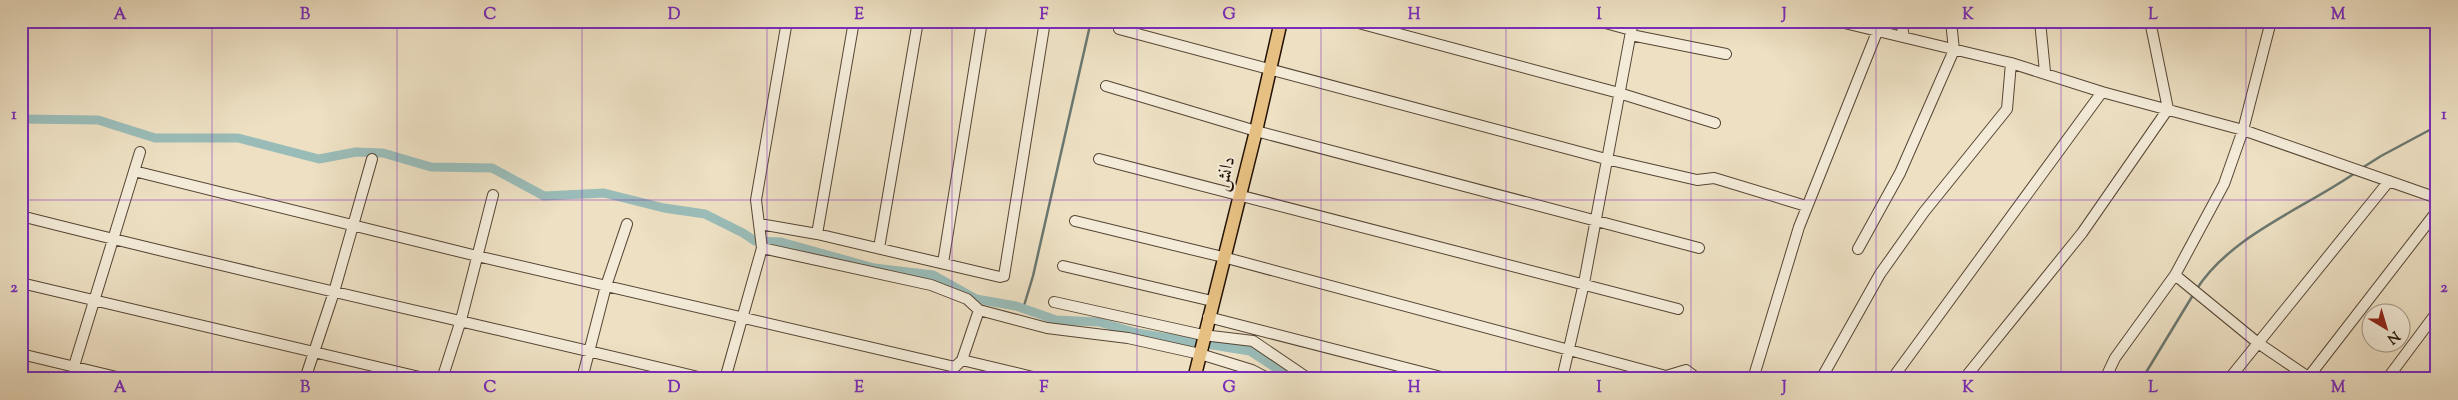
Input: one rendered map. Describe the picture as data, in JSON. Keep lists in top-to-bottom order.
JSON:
{
  "streets": {
    "main road": ["دانش"]
  },
  "north": "bottom right",
  "grid": {
    "columns": [
      "A",
      "B",
      "C",
      "D",
      "E",
      "F",
      "G",
      "H",
      "I",
      "J",
      "K",
      "L",
      "M"
    ],
    "rows": ["1", "2"]
  }
}
